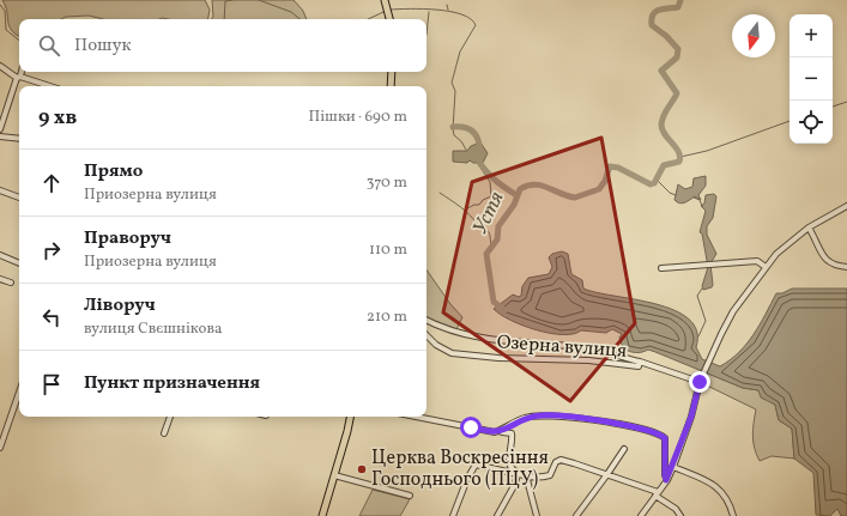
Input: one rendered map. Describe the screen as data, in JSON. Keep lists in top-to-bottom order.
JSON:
{
  "streets": {
    "street": ["Озерна вулиця"]
  },
  "water": ["Устя"],
  "places": ["Церква Воскресіння Господнього (ПЦУ)"],
  "north": "bottom",
  "page": {
    "map_buttons": ["+", "−"],
    "search": "Пошук",
    "heading": ["9 хв", "Пішки · 690 m"],
    "list": [
      ["Прямо", "Приозерна вулиця", "370 m"],
      ["Праворуч", "Приозерна вулиця", "110 m"],
      ["Ліворуч", "вулиця Свєшнікова", "210 m"],
      "Пункт призначення"
    ]
  }
}
